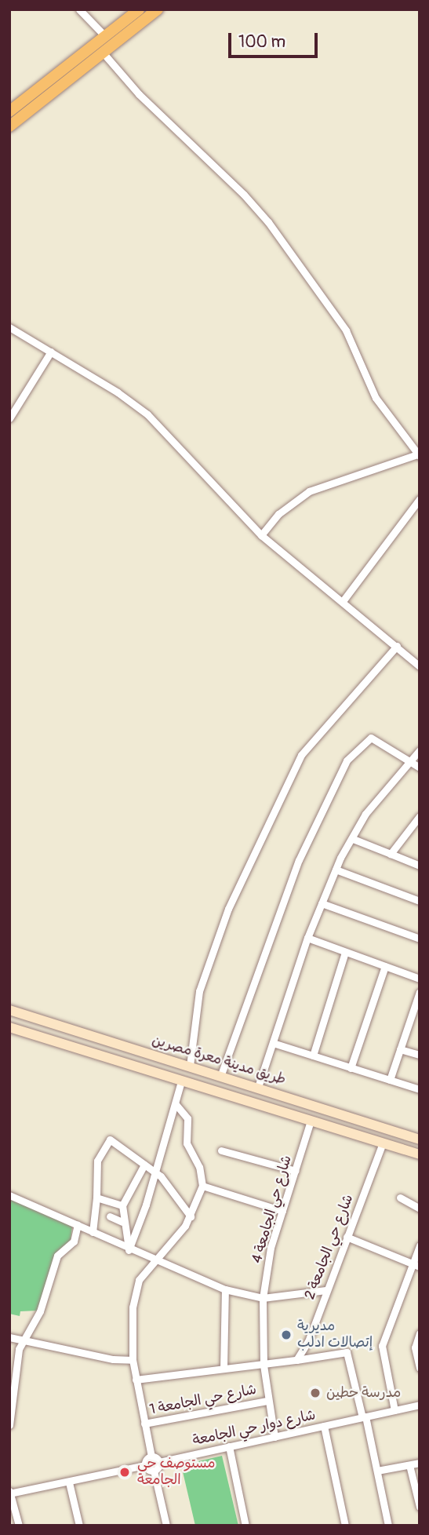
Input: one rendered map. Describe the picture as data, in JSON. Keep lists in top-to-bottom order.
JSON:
{
  "streets": {
    "main road": ["طريق مدينة معرة مصرين"],
    "street": [
      "شارع حي الجامعة 4",
      "شارع حي الجامعة 2",
      "شارع حي الجامعة 1",
      "شارع دوار حي الجامعة"
    ]
  },
  "crossings": [
    ["شارع حي الجامعة 4", "شارع حي الجامعة 1"],
    ["شارع حي الجامعة 4", "شارع دوار حي الجامعة"]
  ],
  "places": ["مديرية إتصالات ادلب", "مدرسة حطين", "مستوصف حي الجامعة"],
  "scale_bar": "100 m"
}
